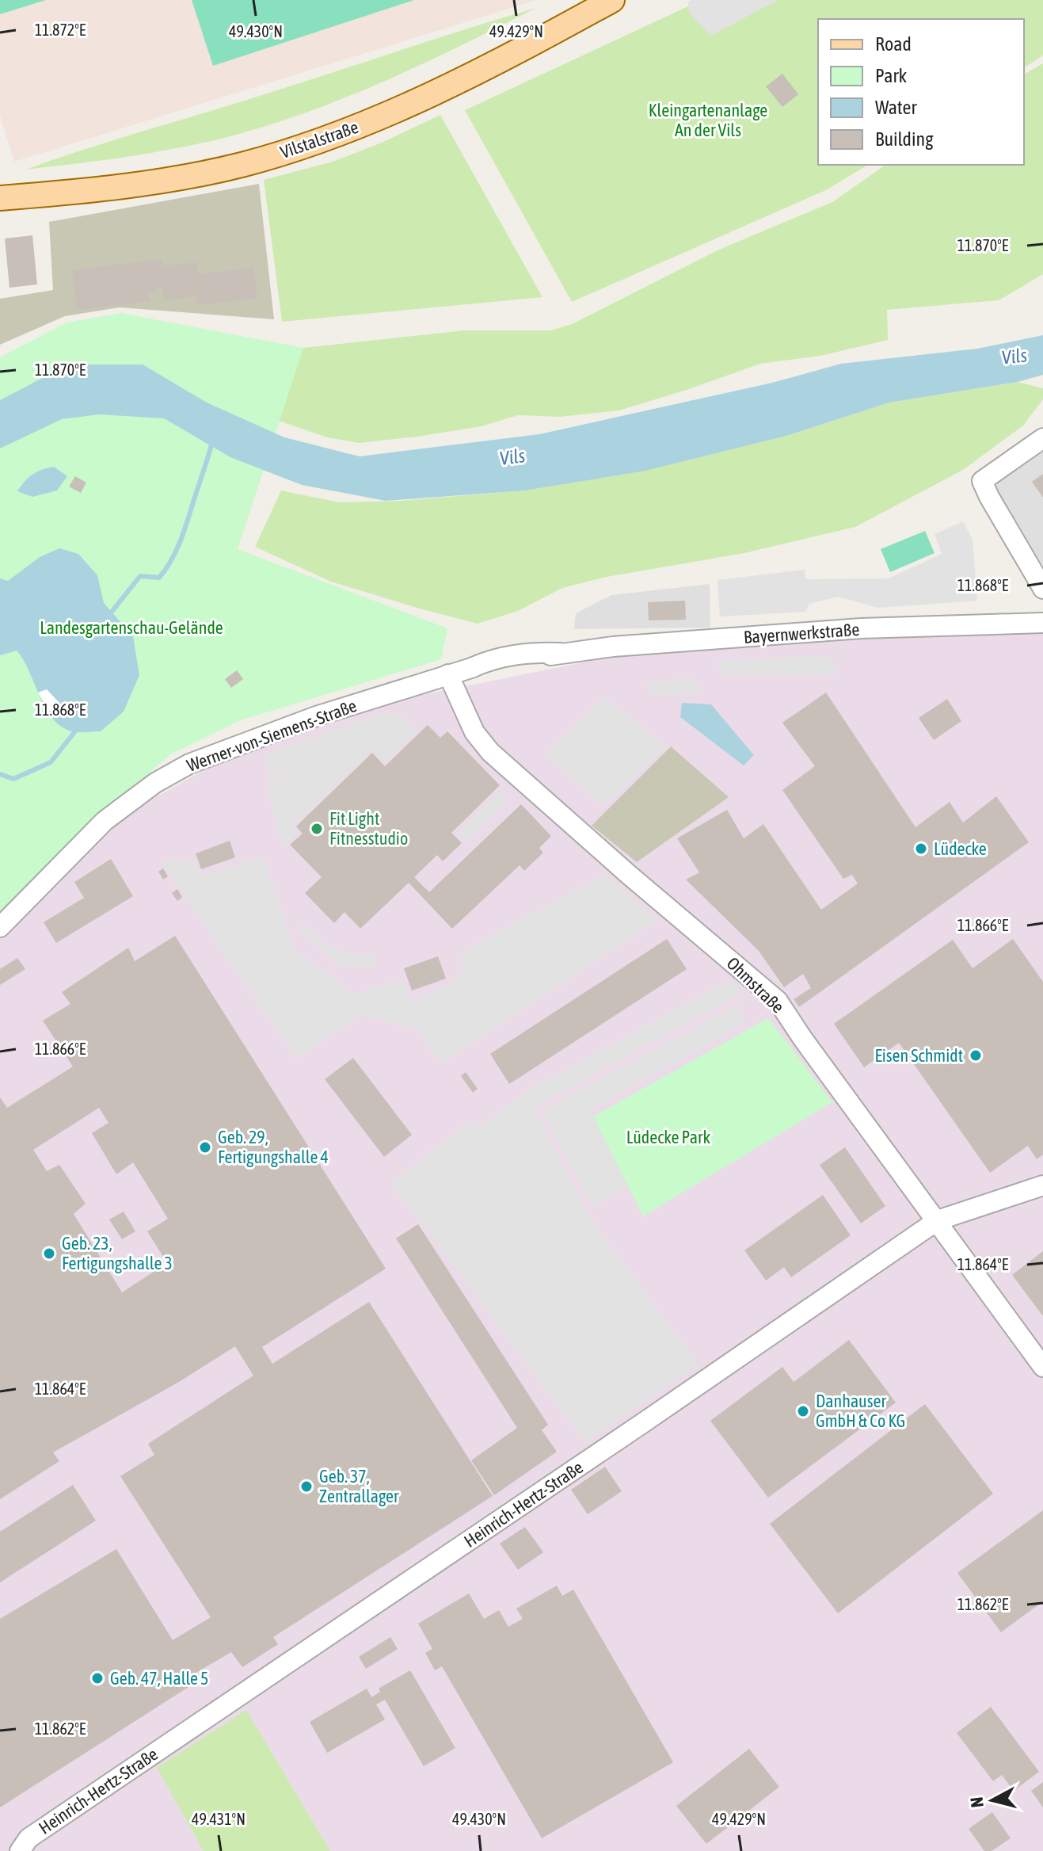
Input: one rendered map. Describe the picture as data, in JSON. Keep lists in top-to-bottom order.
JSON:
{
  "streets": {
    "main road": ["Vilstalstraße"],
    "street": [
      "Bayernwerkstraße",
      "Werner-von-Siemens-Straße",
      "Ohmstraße",
      "Heinrich-Hertz-Straße"
    ]
  },
  "crossings": [
    ["Bayernwerkstraße", "Werner-von-Siemens-Straße"],
    ["Bayernwerkstraße", "Ohmstraße"],
    ["Werner-von-Siemens-Straße", "Ohmstraße"],
    ["Ohmstraße", "Heinrich-Hertz-Straße"]
  ],
  "water": ["Vils"],
  "parks": ["Kleingartenanlage An der Vils", "Landesgartenschau-Gelände", "Lüdecke Park"],
  "places": [
    "Fit Light Fitnesstudio",
    "Lüdecke",
    "Eisen Schmidt",
    "Geb. 29, Fertigungshalle 4",
    "Geb. 23, Fertigungshalle 3",
    "Danhauser GmbH & Co KG",
    "Geb. 37, Zentrallager",
    "Geb. 47, Halle 5"
  ],
  "legend": [
    "Road",
    "Park",
    "Water",
    "Building"
  ],
  "north": "left",
  "coordinates": [
    "11.872°E",
    "49.430°N",
    "49.429°N",
    "11.870°E",
    "11.868°E",
    "11.866°E",
    "11.864°E",
    "11.862°E",
    "49.431°N"
  ]
}
